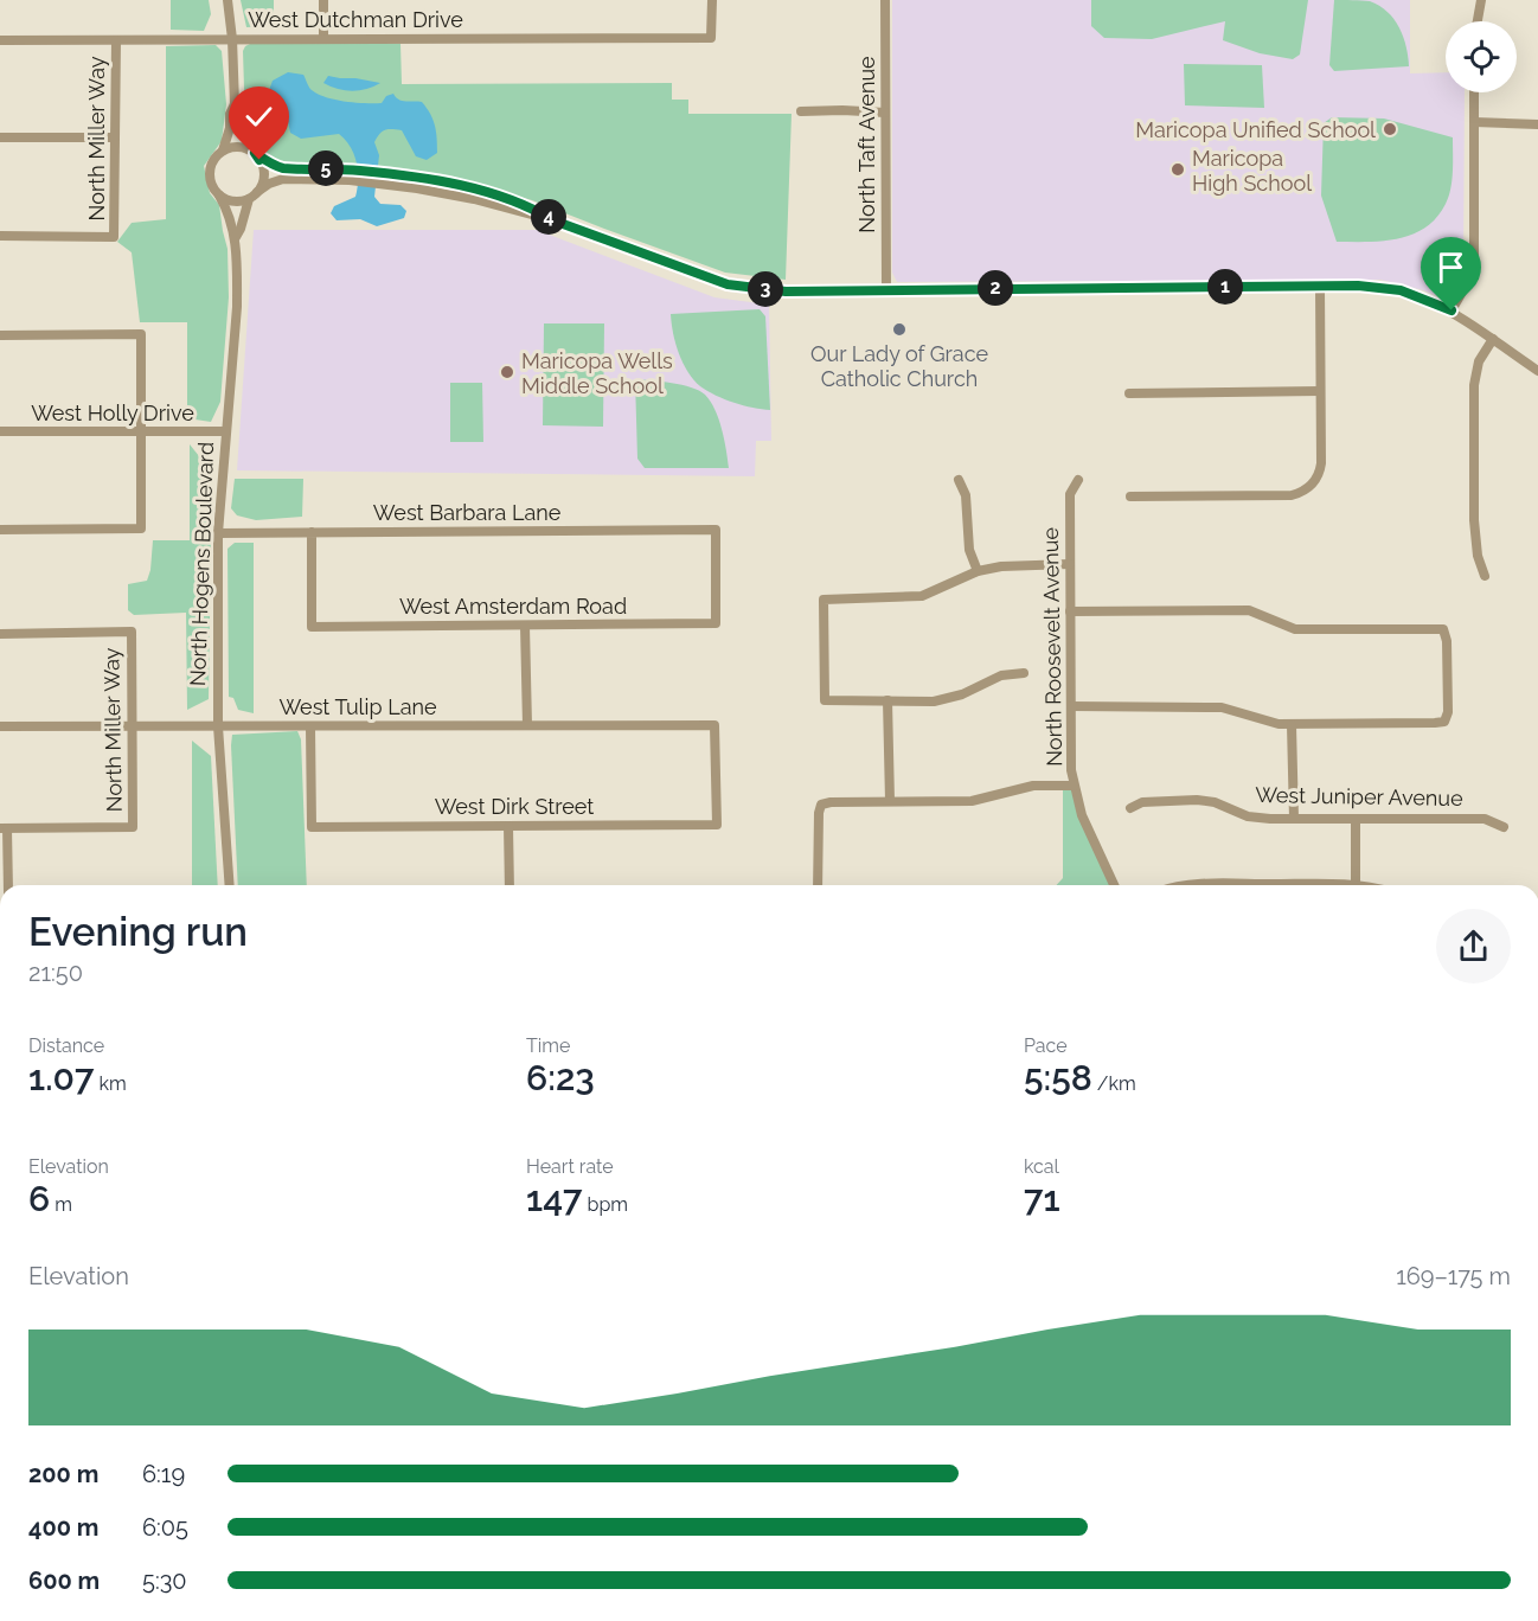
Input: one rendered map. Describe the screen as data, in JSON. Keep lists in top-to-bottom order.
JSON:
{
  "streets": {
    "street": [
      "West Dutchman Drive",
      "North Miller Way",
      "North Taft Avenue",
      "West Holly Drive",
      "West Barbara Lane",
      "North Hogens Boulevard",
      "West Amsterdam Road",
      "North Roosevelt Avenue",
      "West Tulip Lane",
      "West Juniper Avenue",
      "West Dirk Street"
    ]
  },
  "crossings": [
    ["West Dutchman Drive", "North Miller Way"],
    ["North Miller Way", "West Tulip Lane"],
    ["West Holly Drive", "North Hogens Boulevard"],
    ["West Barbara Lane", "North Hogens Boulevard"],
    ["West Barbara Lane", "West Amsterdam Road"],
    ["North Hogens Boulevard", "West Tulip Lane"],
    ["West Tulip Lane", "West Dirk Street"]
  ],
  "places": [
    "Maricopa Unified School",
    "Maricopa High School",
    "Our Lady of Grace Catholic Church",
    "Maricopa Wells Middle School"
  ],
  "page": {
    "pins": [
      "5",
      "4",
      "1",
      "2",
      "3"
    ],
    "heading": ["Evening run", "21:50"],
    "stats": [
      ["Distance", "1.07 km"],
      ["Time", "6:23"],
      ["Pace", "5:58 /km"],
      ["Elevation", "6 m"],
      ["Heart rate", "147 bpm"],
      ["kcal", "71"]
    ],
    "chart": ["Elevation", "169–175 m"],
    "list": [
      {
        "name": "200 m",
        "note": "6:19"
      },
      {
        "name": "400 m",
        "note": "6:05"
      },
      {
        "name": "600 m",
        "note": "5:30"
      }
    ]
  }
}
